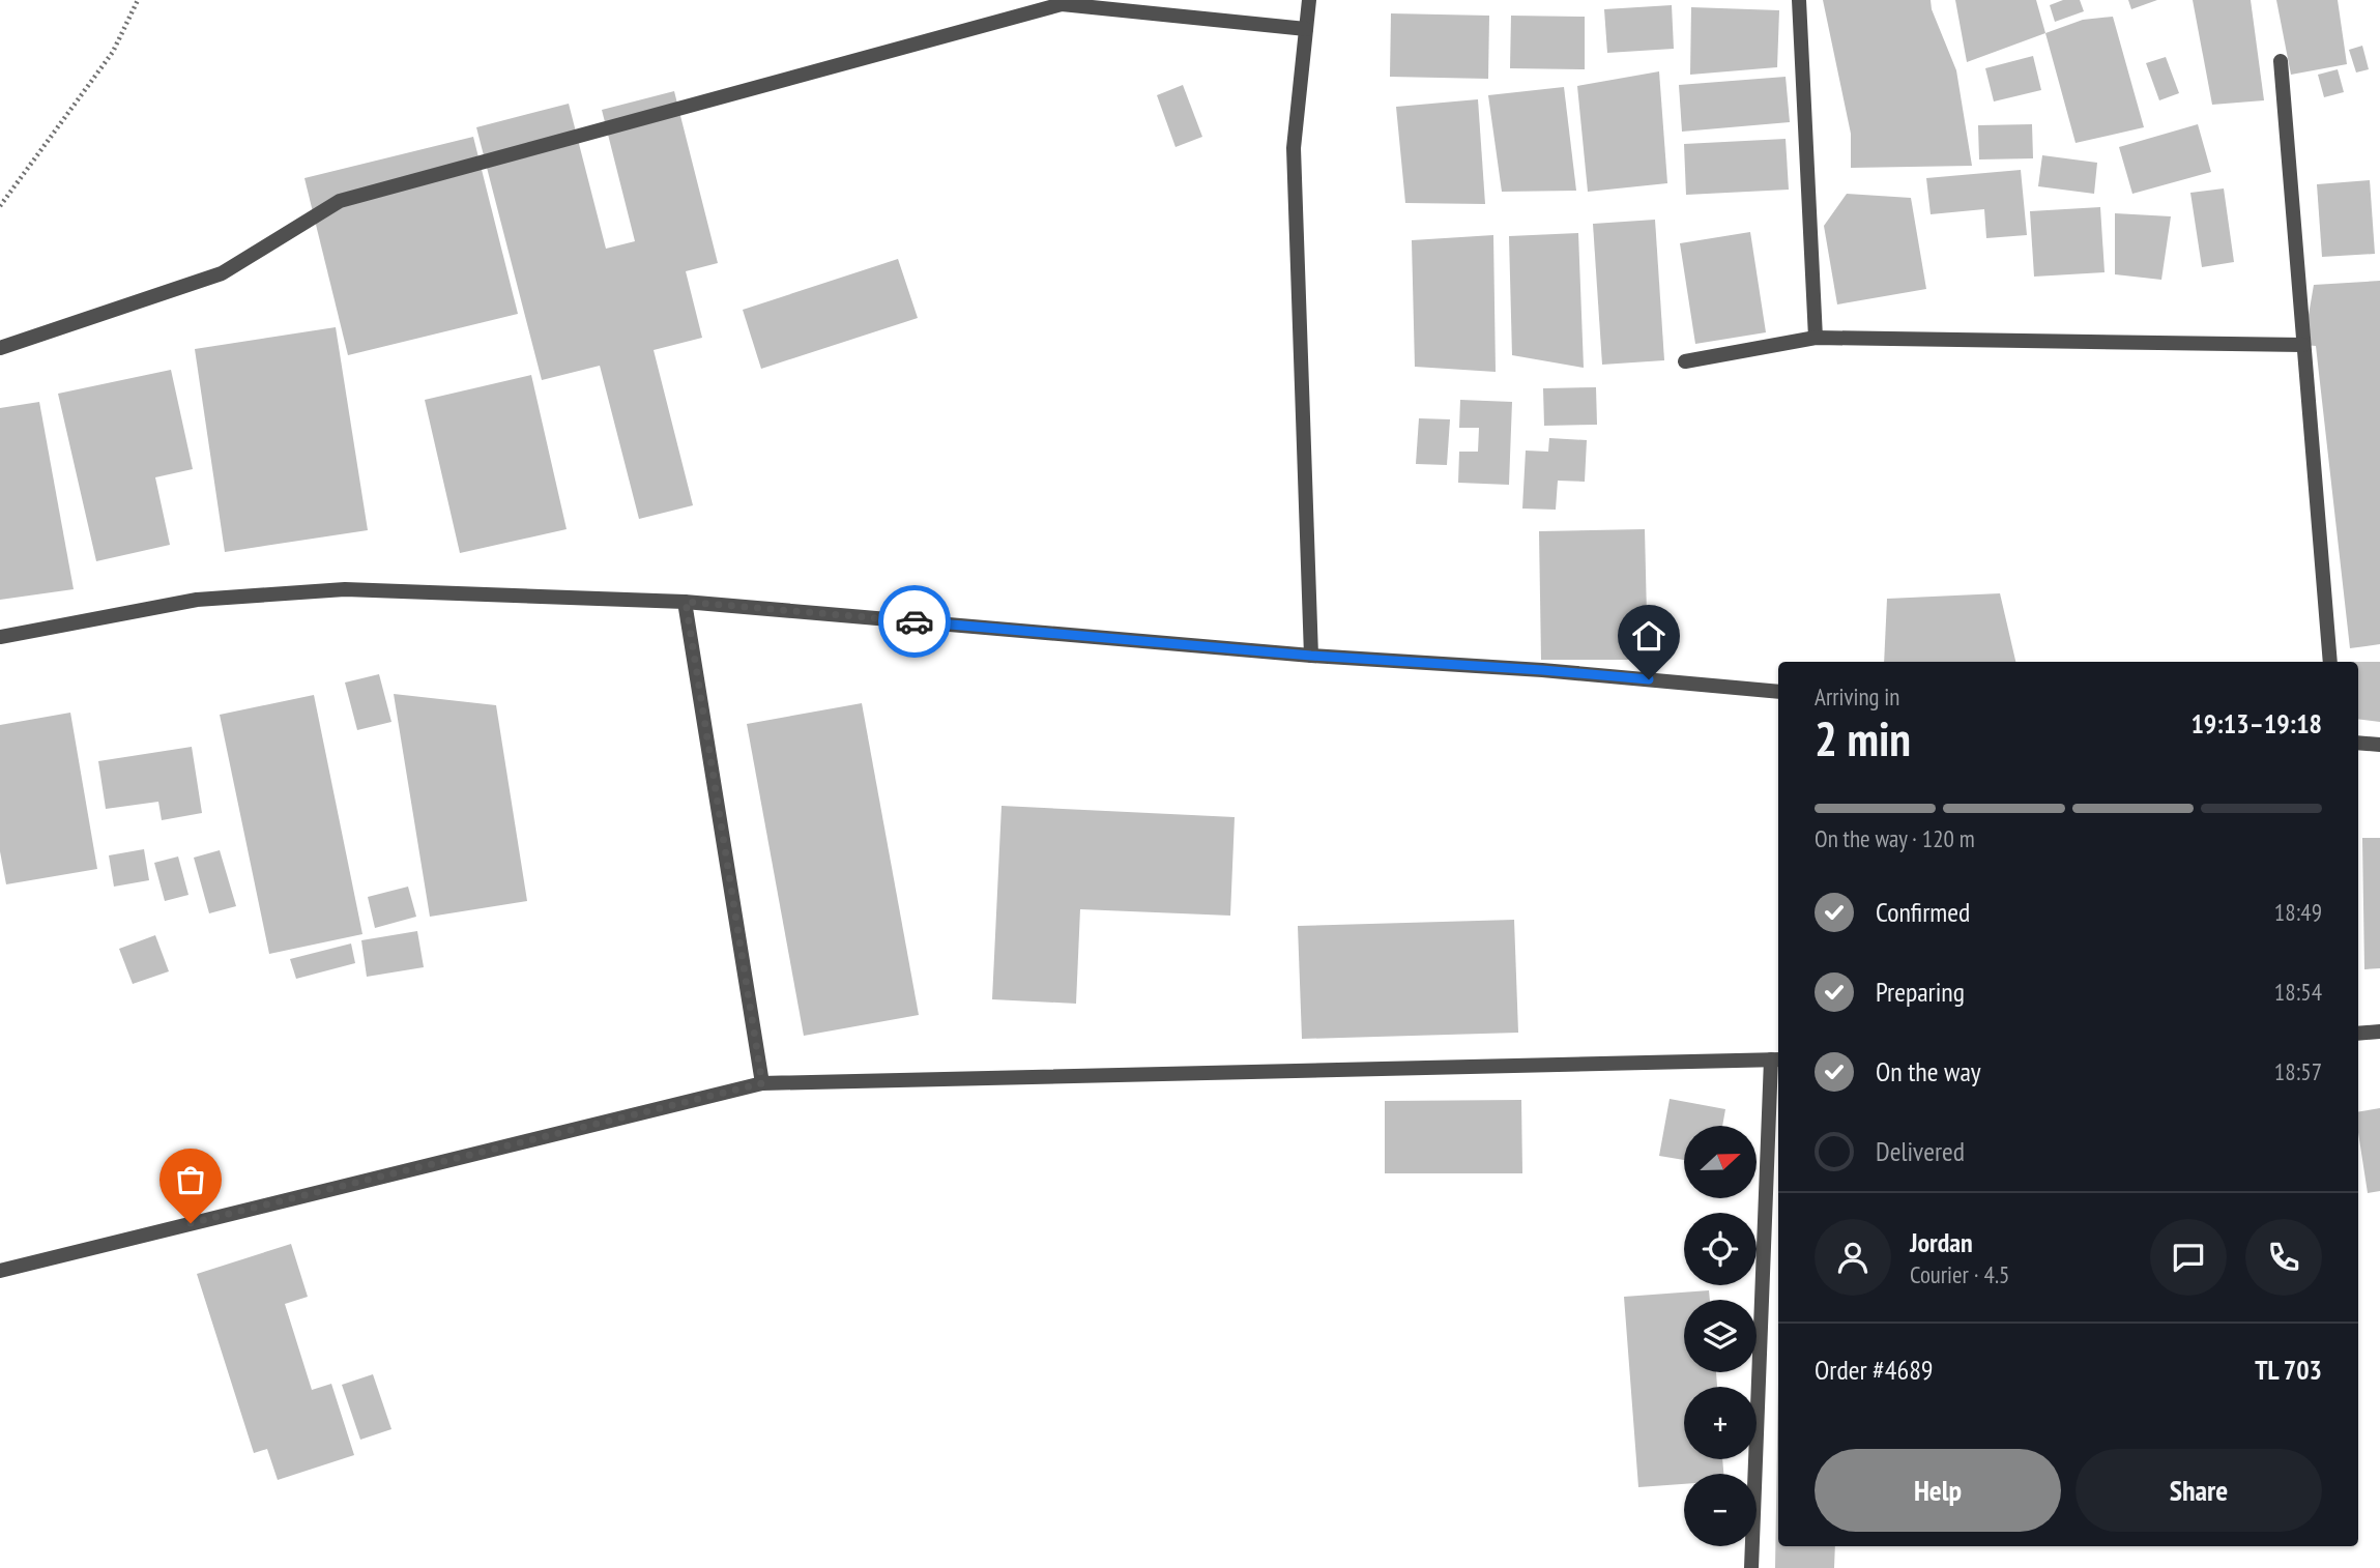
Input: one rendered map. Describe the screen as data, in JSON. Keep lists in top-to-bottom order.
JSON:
{
  "north": "right",
  "page": {
    "heading": ["2 min", "Arriving in", "19:13–19:18"],
    "panel": [
      "Jordan",
      "Courier · 4.5",
      "Order #4689",
      "TL 703"
    ],
    "bar": "On the way · 120 m",
    "list": [
      ["Confirmed", "18:49"],
      ["Preparing", "18:54"],
      ["On the way", "18:57"],
      "Delivered"
    ],
    "map_buttons": ["+", "−"],
    "buttons": ["Help", "Share"]
  }
}
